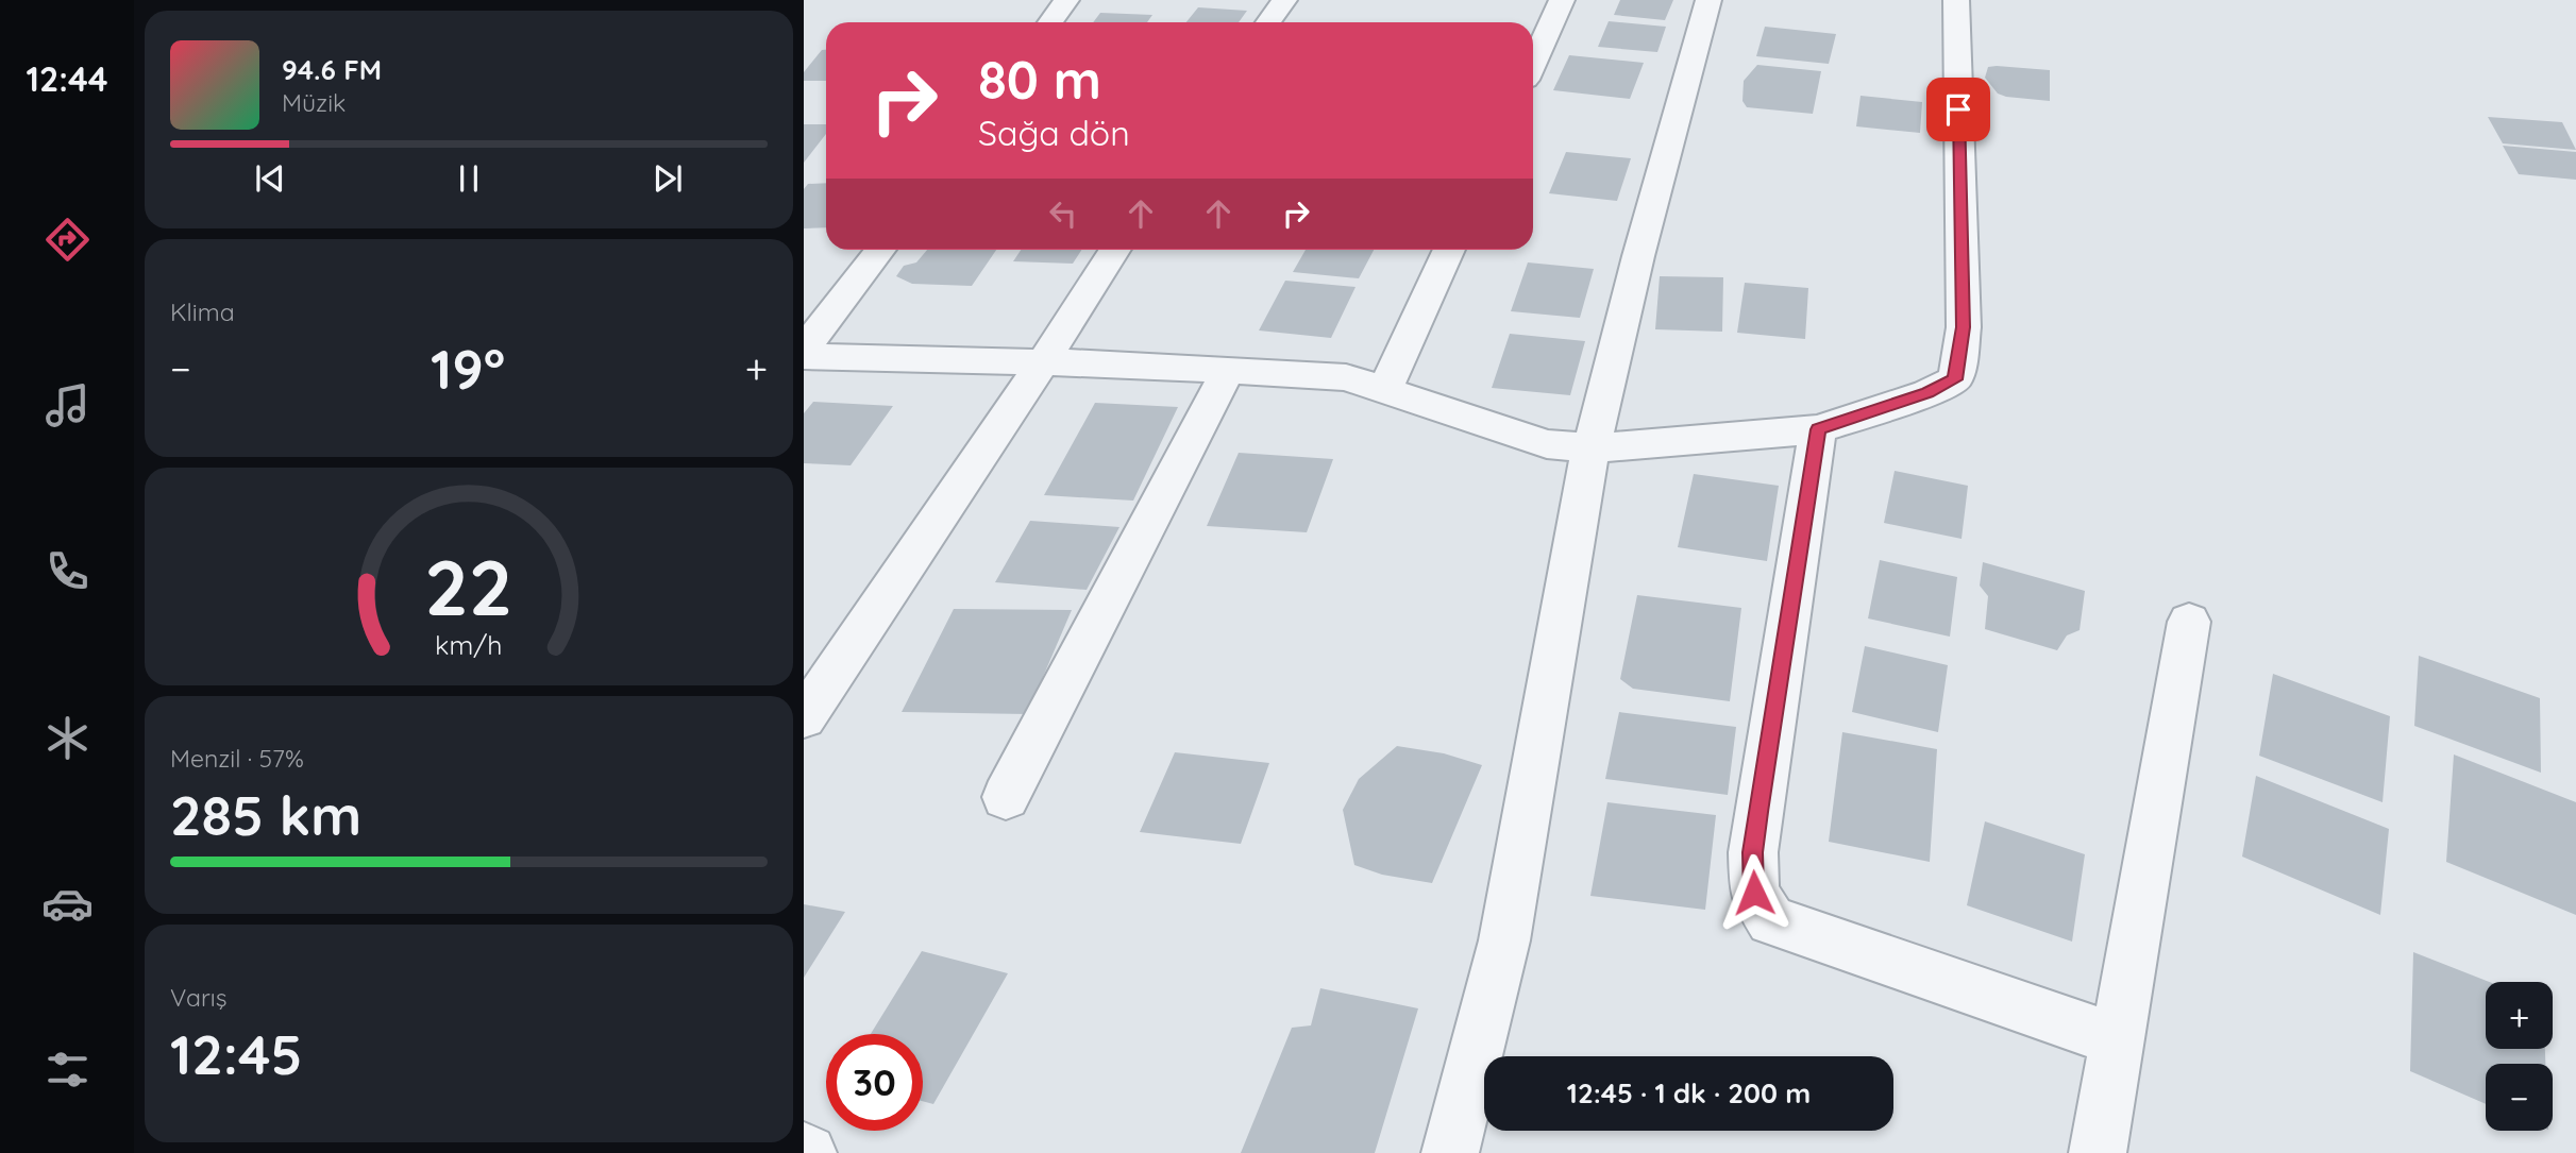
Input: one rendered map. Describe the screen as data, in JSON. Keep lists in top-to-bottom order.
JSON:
{
  "page": {
    "tabs": "12:44",
    "turn": ["80 m", "Sağa dön"],
    "song": ["94.6 FM", "Müzik"],
    "tile": [
      "Klima",
      ["Menzil · 57%", "285 km"],
      ["Varış", "12:45"]
    ],
    "heat": ["−", "19°", "+"],
    "map_buttons": ["+", "−"],
    "limit": "30",
    "trip": "12:45 · 1 dk · 200 m",
    "gauge": ["22", "km/h"]
  }
}
